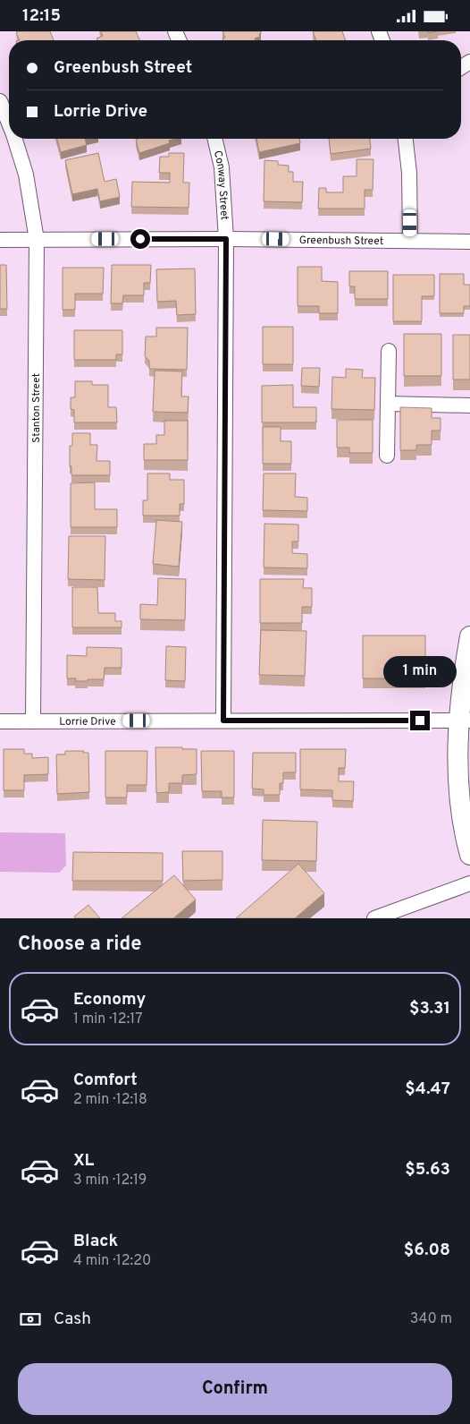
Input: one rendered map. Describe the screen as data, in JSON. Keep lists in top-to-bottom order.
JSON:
{
  "streets": {
    "street": [
      "Conway Street",
      "Greenbush Street",
      "Stanton Street",
      "Lorrie Drive"
    ]
  },
  "crossings": [
    ["Conway Street", "Greenbush Street"],
    ["Conway Street", "Lorrie Drive"],
    ["Greenbush Street", "Stanton Street"],
    ["Stanton Street", "Lorrie Drive"]
  ],
  "page": {
    "status": "12:15",
    "banner": ["Greenbush Street", "Lorrie Drive"],
    "bubble": "1 min",
    "heading": "Choose a ride",
    "list": [
      {
        "name": "Economy",
        "note": "1 min · 12:17",
        "value": "$3.31"
      },
      {
        "name": "Comfort",
        "note": "2 min · 12:18",
        "value": "$4.47"
      },
      {
        "name": "XL",
        "note": "3 min · 12:19",
        "value": "$5.63"
      },
      {
        "name": "Black",
        "note": "4 min · 12:20",
        "value": "$6.08"
      }
    ],
    "pay": ["Cash", "340 m"],
    "buttons": "Confirm"
  }
}
